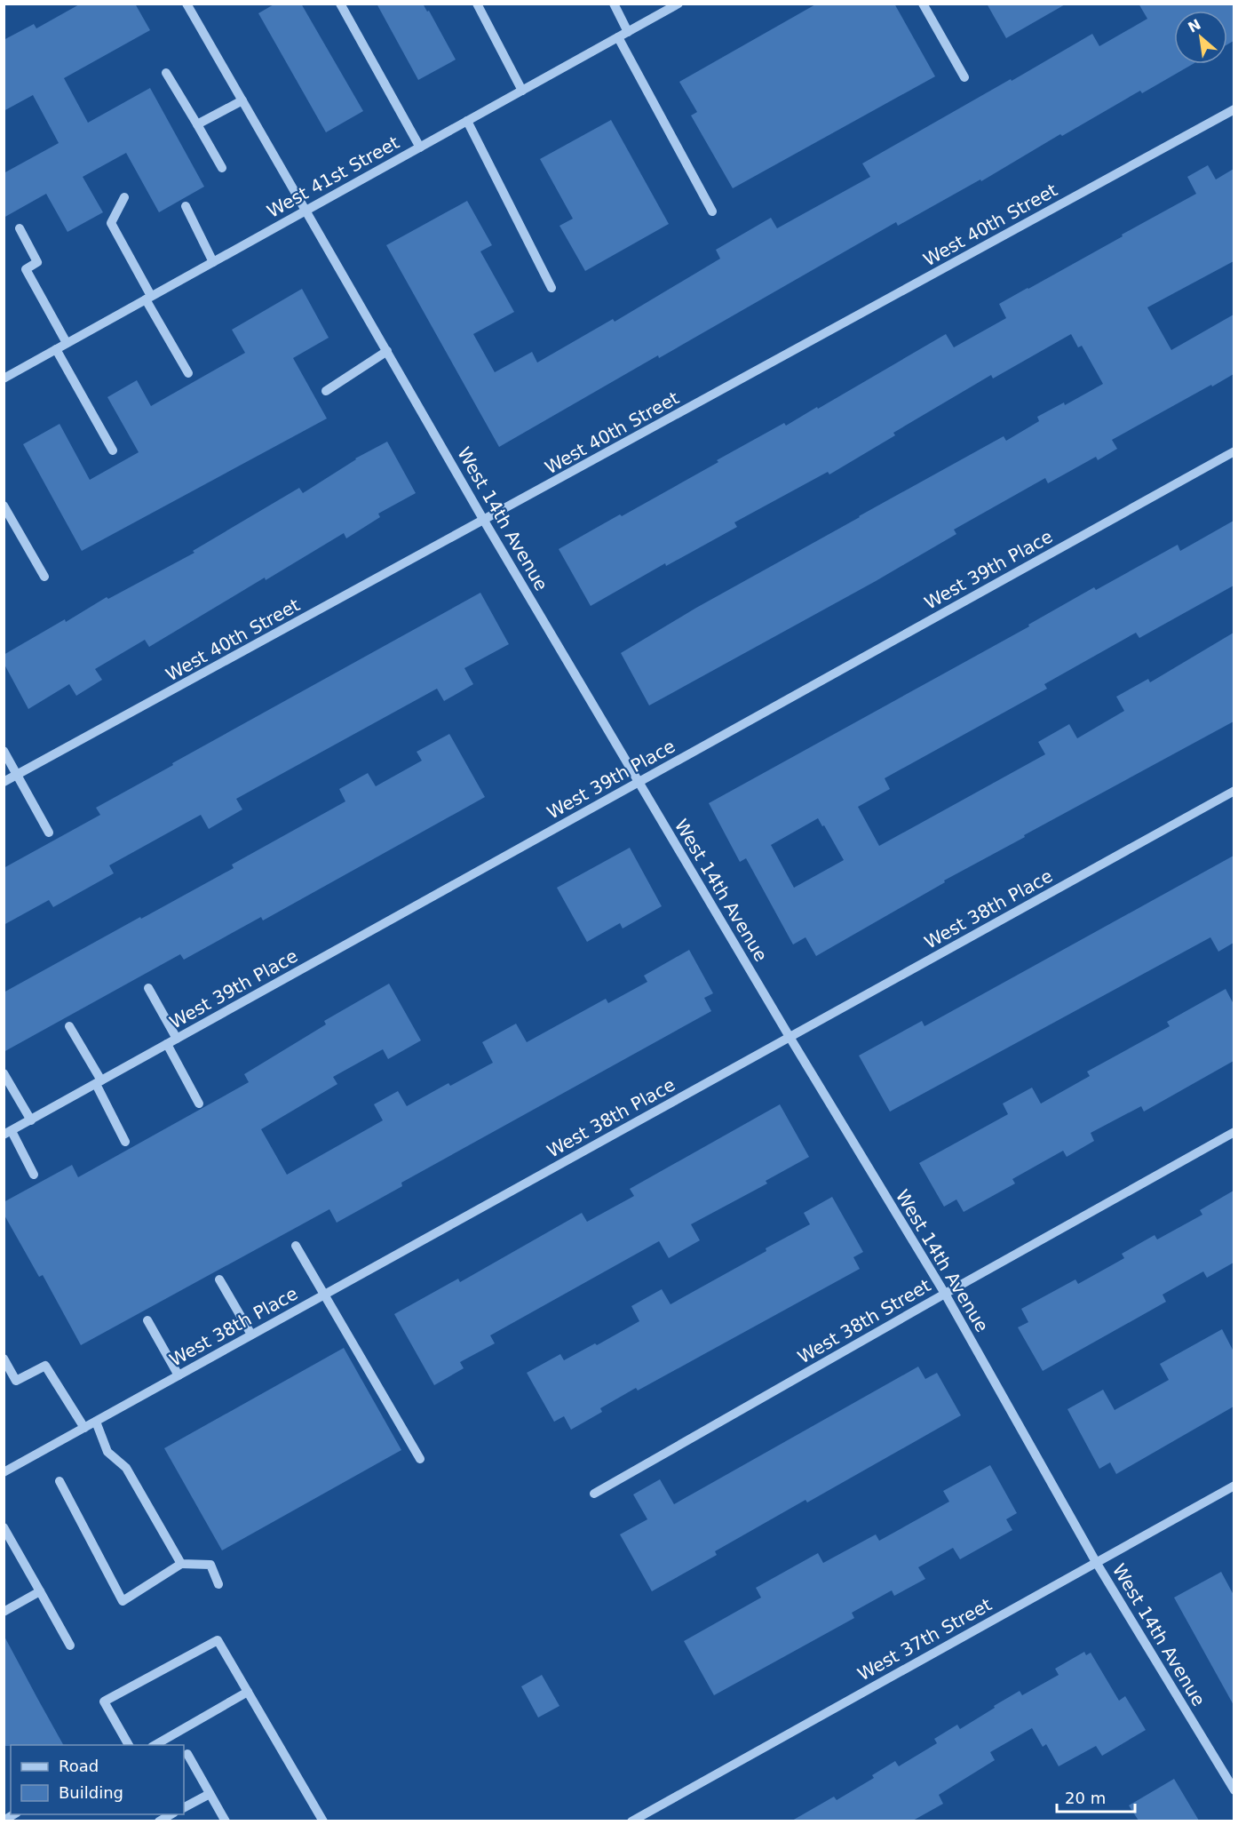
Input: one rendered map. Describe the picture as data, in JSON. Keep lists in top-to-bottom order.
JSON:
{
  "streets": {
    "street": [
      "West 41st Street",
      "West 40th Street",
      "West 14th Avenue",
      "West 39th Place",
      "West 38th Place",
      "West 38th Street",
      "West 37th Street"
    ]
  },
  "crossings": [
    ["West 41st Street", "West 14th Avenue"],
    ["West 40th Street", "West 14th Avenue"],
    ["West 14th Avenue", "West 39th Place"],
    ["West 14th Avenue", "West 38th Place"],
    ["West 14th Avenue", "West 38th Street"],
    ["West 14th Avenue", "West 37th Street"]
  ],
  "legend": ["Road", "Building"],
  "scale_bar": "20 m",
  "north": "top left"
}
